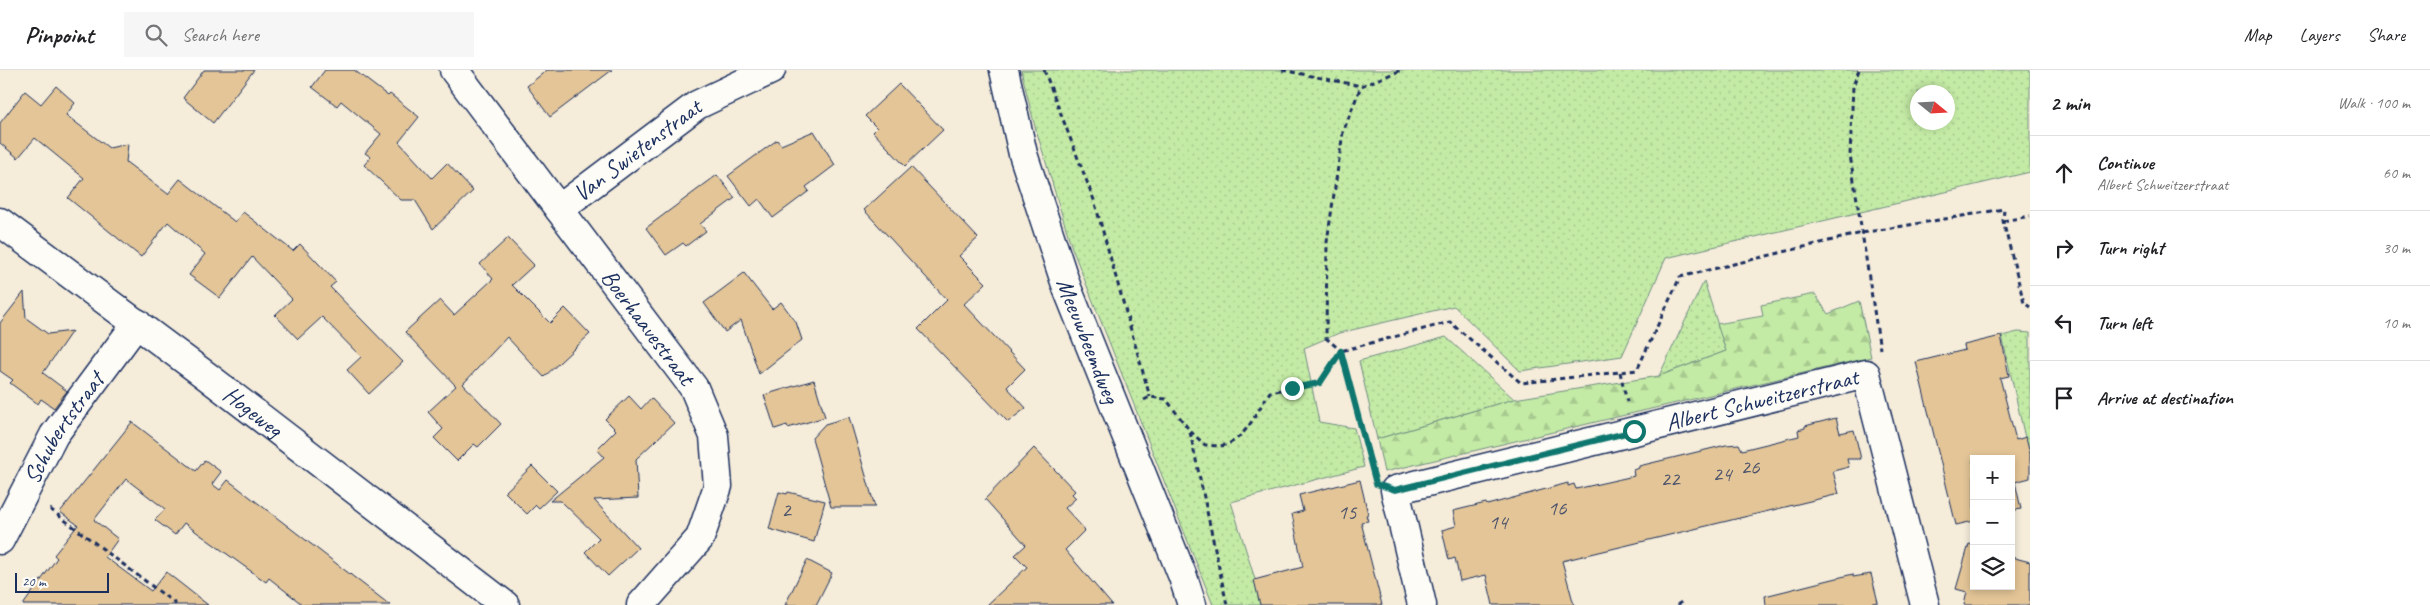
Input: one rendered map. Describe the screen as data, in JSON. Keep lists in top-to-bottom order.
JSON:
{
  "streets": {
    "street": [
      "Van Swietenstraat",
      "Boerhaavestraat",
      "Meeuwbeemdweg",
      "Albert Schweitzerstraat",
      "Hogeweg",
      "Schubertstraat"
    ]
  },
  "crossings": [
    ["Van Swietenstraat", "Boerhaavestraat"],
    ["Hogeweg", "Schubertstraat"]
  ],
  "house_numbers": [
    "26",
    "24",
    "22",
    "16",
    "2",
    "15",
    "14"
  ],
  "scale_bar": "20 m",
  "north": "right",
  "page": {
    "header": "Pinpoint",
    "search": "Search here",
    "nav": ["Map", "Layers", "Share"],
    "heading": ["2 min", "Walk · 100 m"],
    "list": [
      ["Continue", "Albert Schweitzerstraat", "60 m"],
      ["Turn right", "30 m"],
      ["Turn left", "10 m"],
      "Arrive at destination"
    ],
    "map_buttons": ["+", "−"],
    "scale": "20 m"
  }
}
